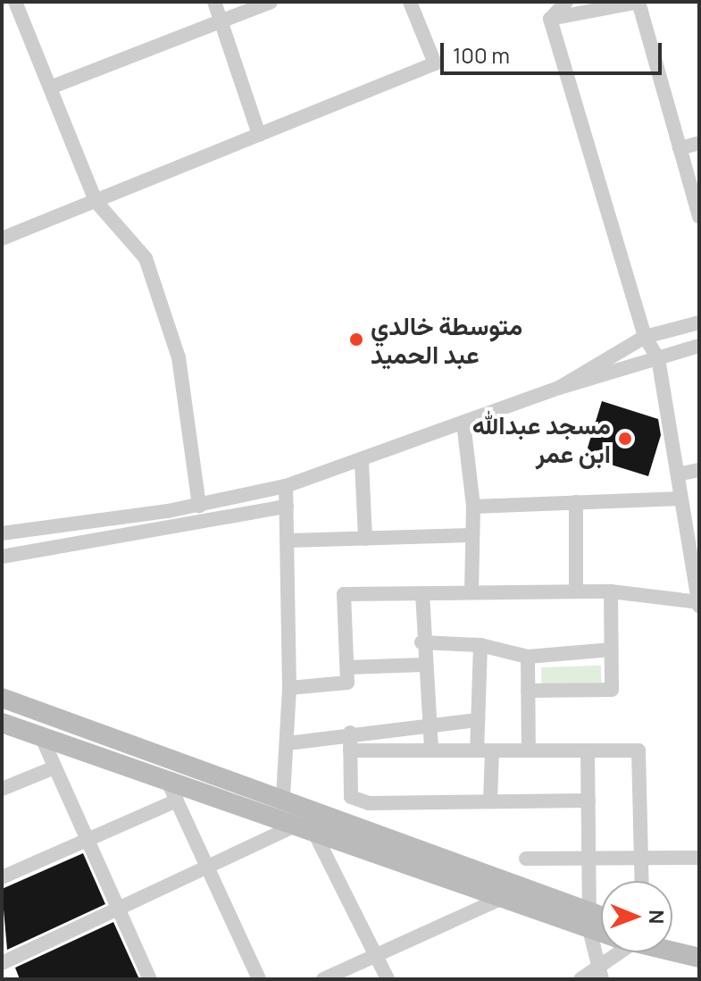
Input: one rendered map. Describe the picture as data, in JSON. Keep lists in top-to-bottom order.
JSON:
{
  "places": ["متوسطة خالدي عبد الحميد", "مسجد عبدالله ابن عمر"],
  "scale_bar": "100 m",
  "north": "right"
}
